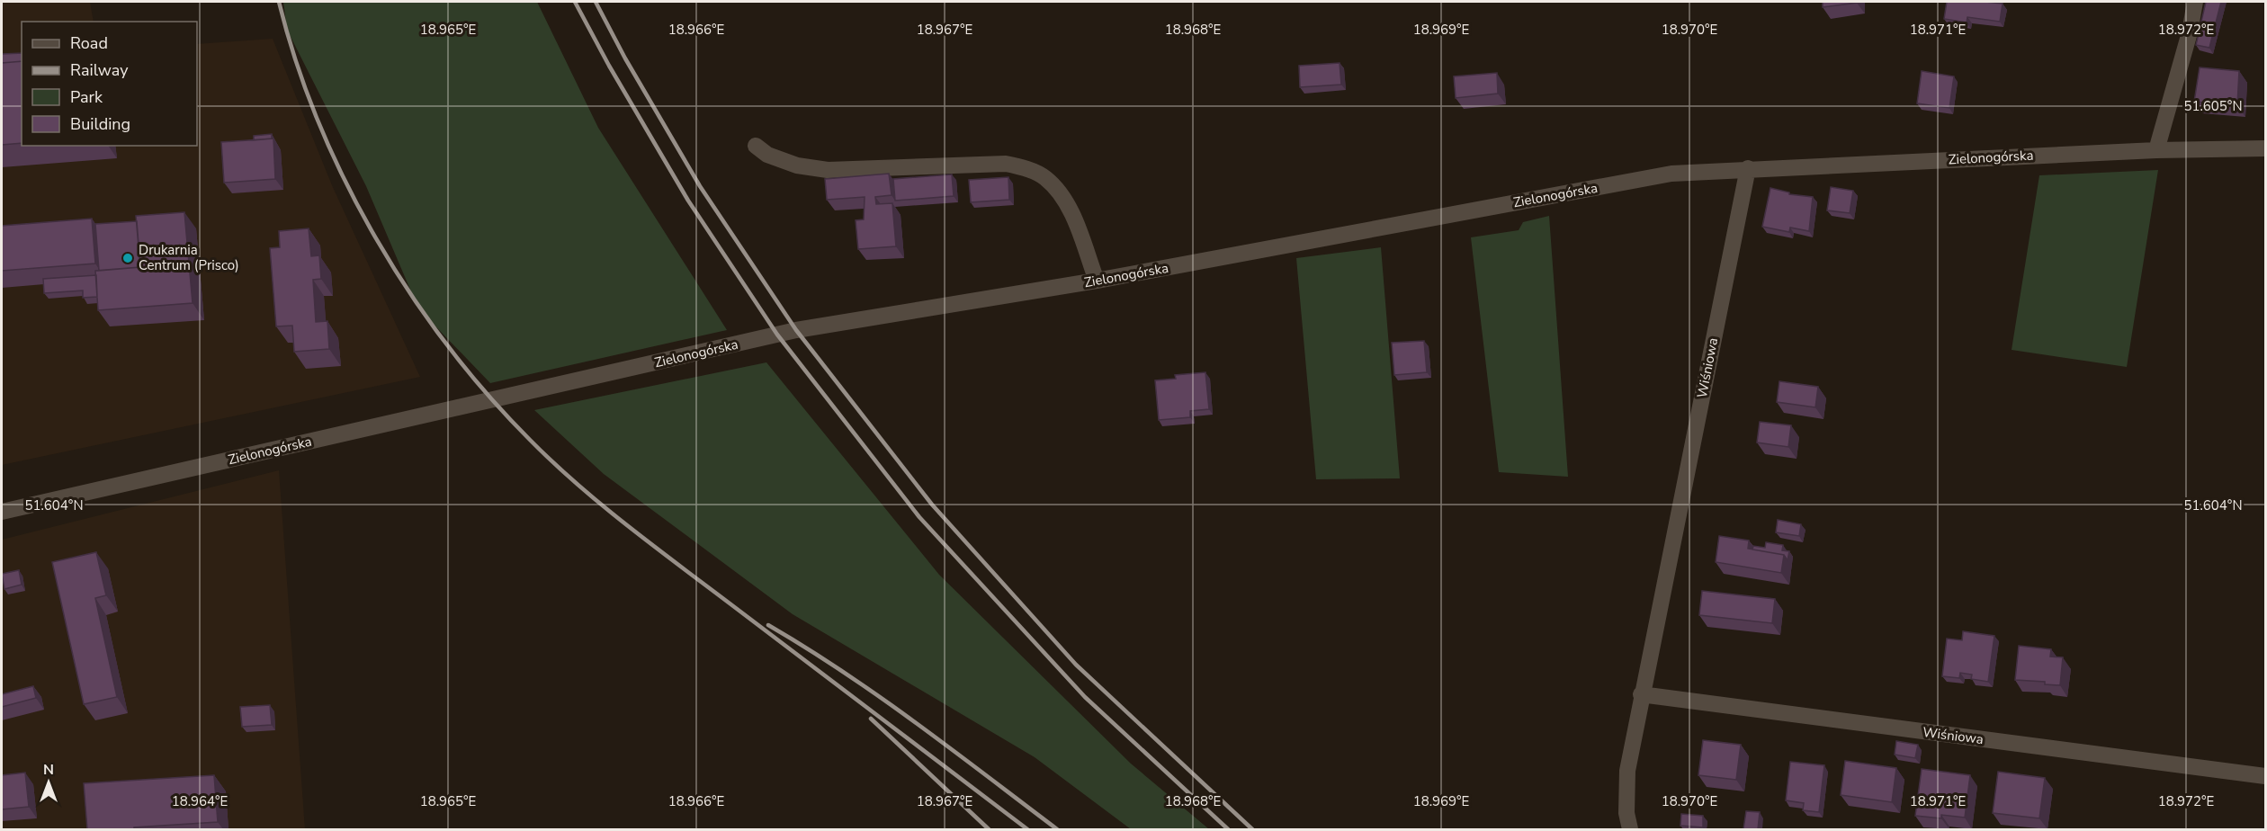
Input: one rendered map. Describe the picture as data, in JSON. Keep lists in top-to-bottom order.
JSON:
{
  "streets": {
    "street": ["Zielonogórska", "Wiśniowa"]
  },
  "crossings": [
    ["Zielonogórska", "Wiśniowa"]
  ],
  "places": ["Drukarnia Centrum (Prisco)"],
  "legend": [
    "Road",
    "Railway",
    "Park",
    "Building"
  ],
  "north": "top",
  "coordinates": [
    "18.965°E",
    "18.966°E",
    "18.967°E",
    "18.968°E",
    "18.969°E",
    "18.970°E",
    "18.971°E",
    "18.972°E",
    "51.605°N",
    "51.604°N",
    "18.964°E"
  ]
}
